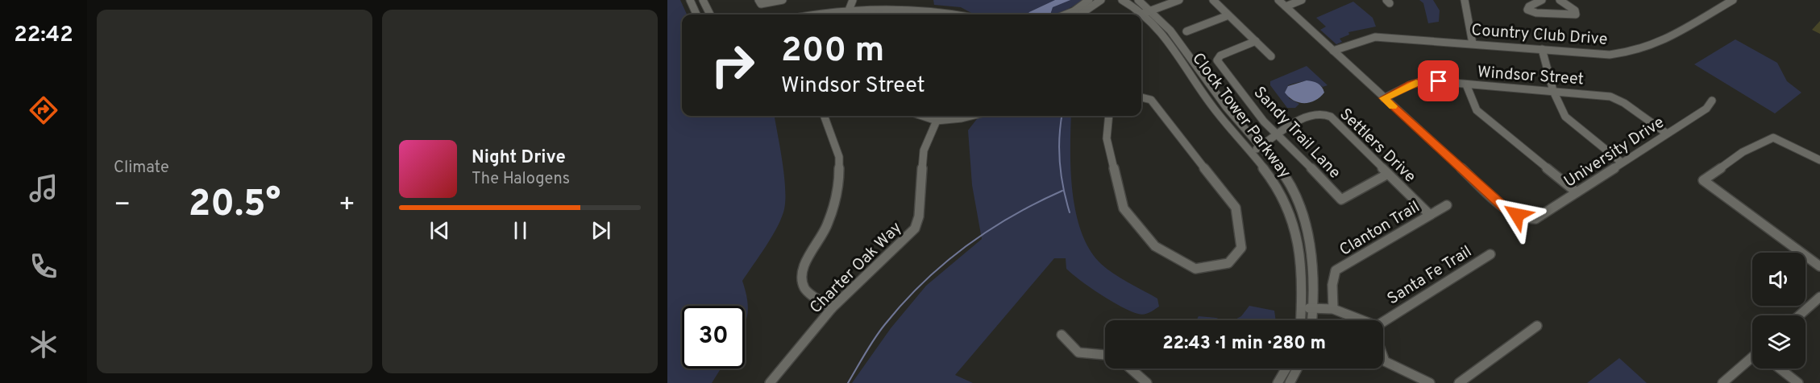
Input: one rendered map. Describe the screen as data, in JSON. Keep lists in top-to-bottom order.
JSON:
{
  "streets": {
    "street": [
      "Country Club Drive",
      "Windsor Street",
      "Clock Tower Parkway",
      "Sandy Trail Lane",
      "Settlers Drive",
      "University Drive",
      "Clanton Trail",
      "Charter Oak Way",
      "Santa Fe Trail"
    ]
  },
  "crossings": [
    ["Windsor Street", "University Drive"],
    ["Clock Tower Parkway", "Settlers Drive"],
    ["Sandy Trail Lane", "Settlers Drive"],
    ["Settlers Drive", "Clanton Trail"]
  ],
  "page": {
    "tabs": "22:42",
    "tile": "Climate",
    "turn": ["200 m", "Windsor Street"],
    "song": ["Night Drive", "The Halogens"],
    "heat": ["−", "20.5°", "+"],
    "limit": "30",
    "trip": "22:43 · 1 min · 280 m"
  }
}
